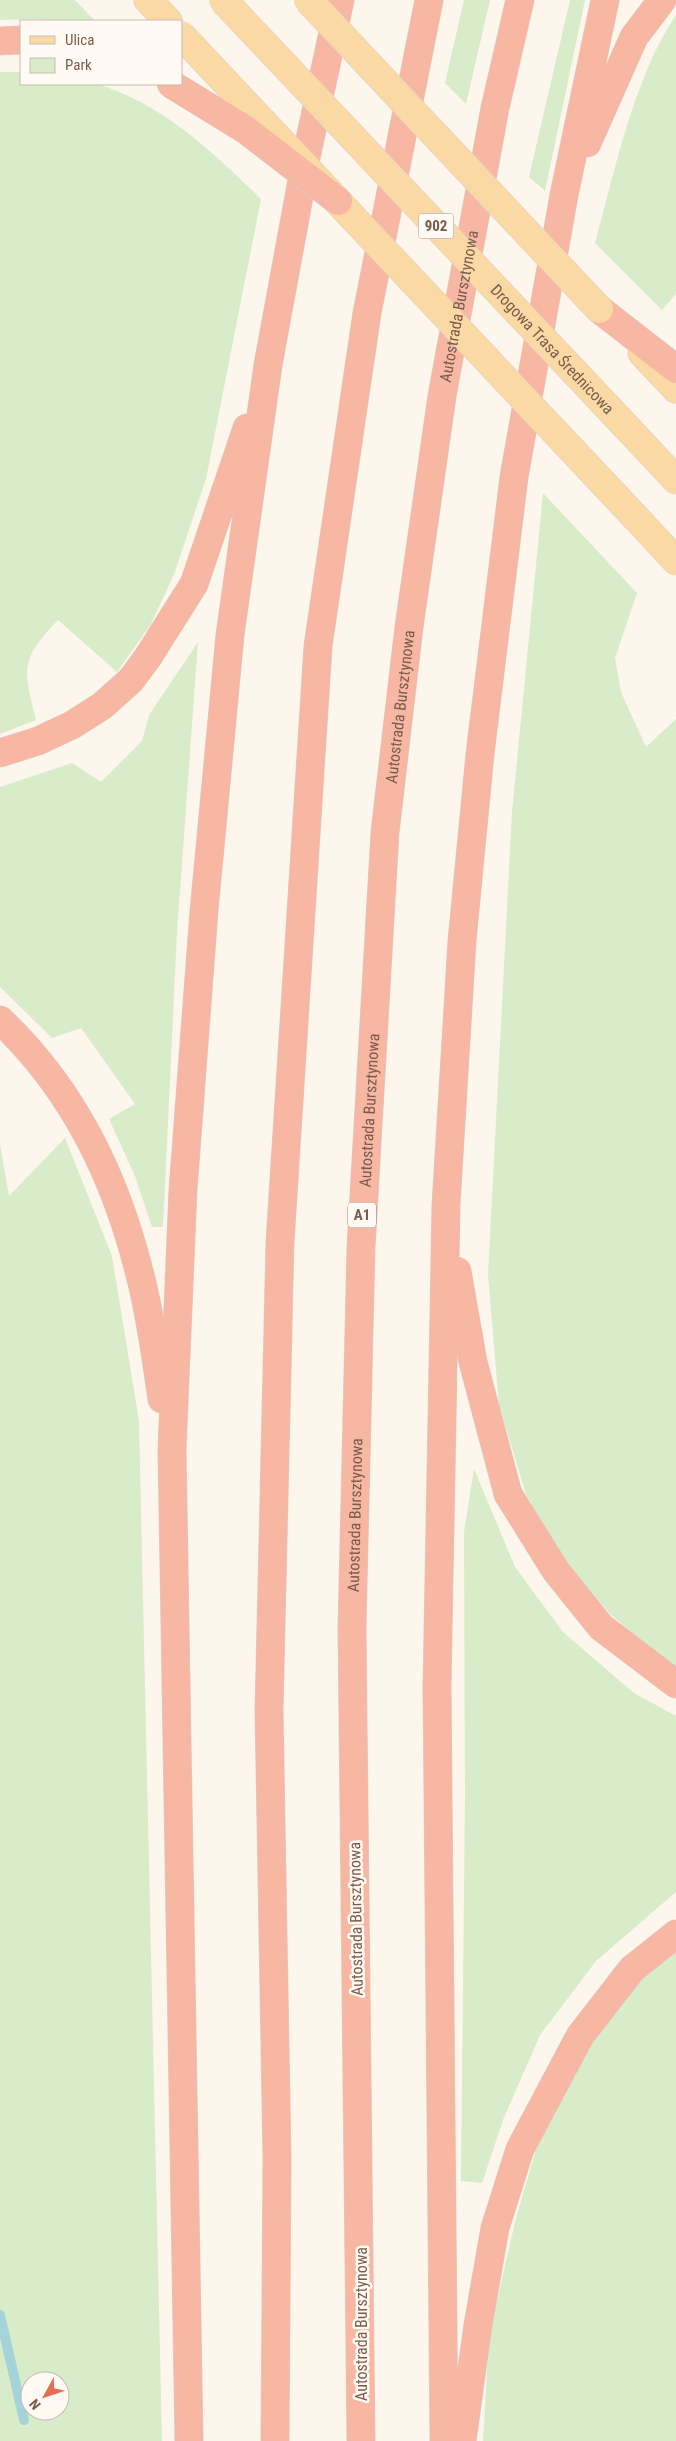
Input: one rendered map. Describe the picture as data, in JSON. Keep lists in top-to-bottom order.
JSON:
{
  "streets": {
    "highway": ["Autostrada Bursztynowa", "A1"],
    "main road": ["902", "Drogowa Trasa Średnicowa"]
  },
  "legend": ["Ulica", "Park"],
  "north": "bottom left"
}
